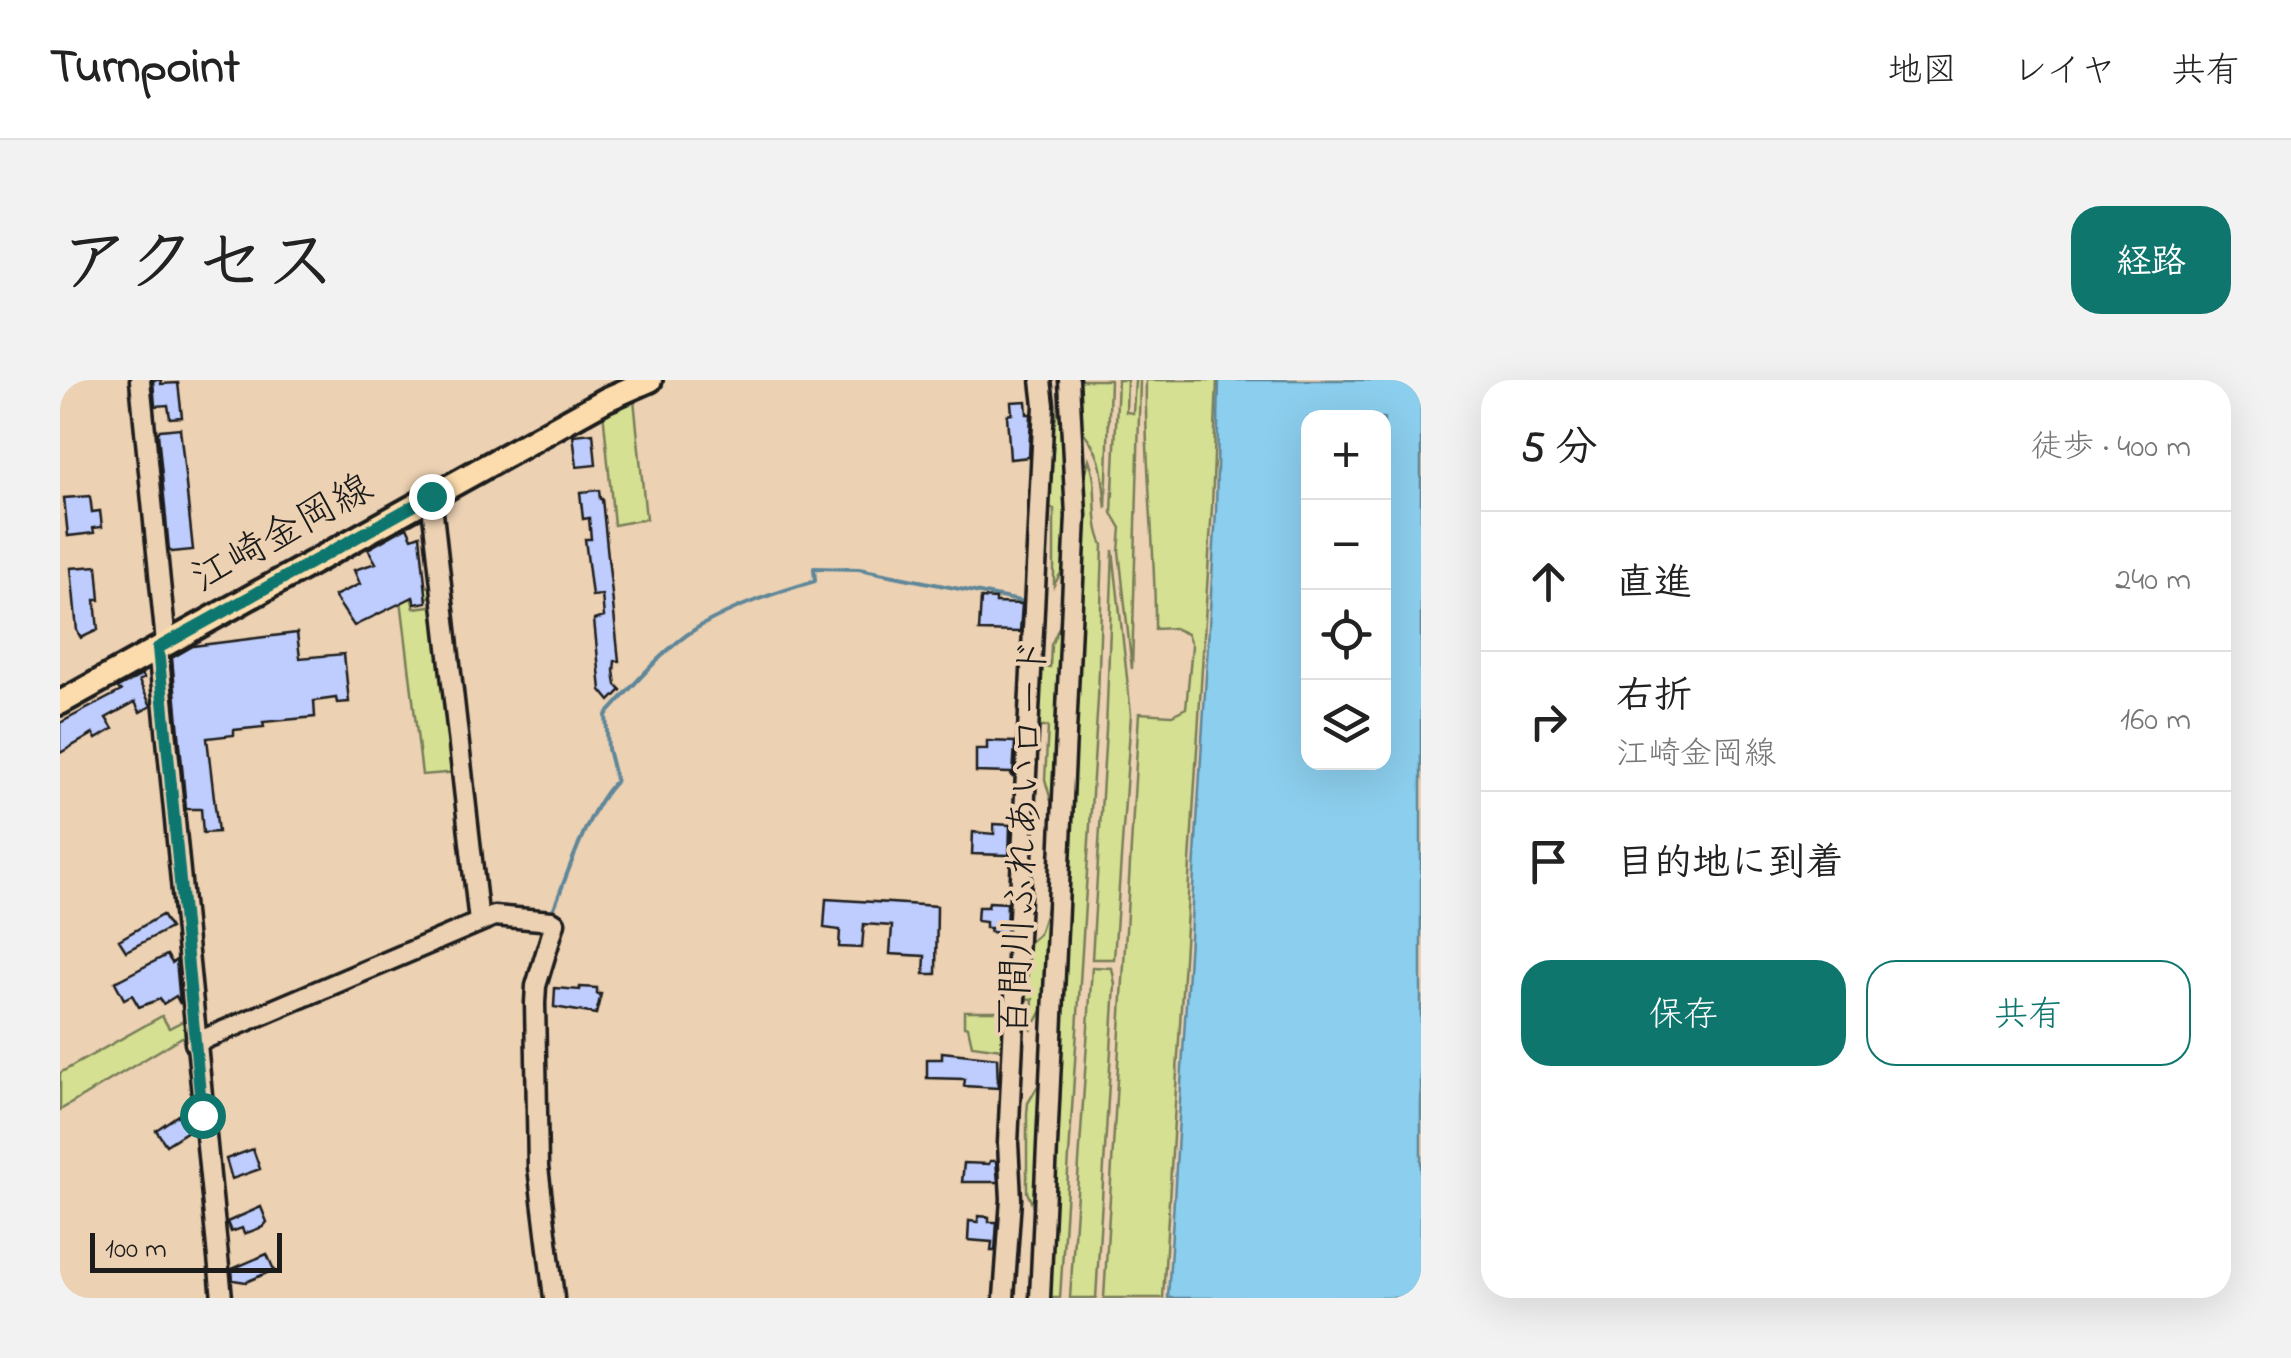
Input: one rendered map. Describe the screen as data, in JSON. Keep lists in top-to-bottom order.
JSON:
{
  "streets": {
    "main road": ["江崎金岡線"],
    "street": ["百間川ふれあいロード"]
  },
  "scale_bar": "100 m",
  "page": {
    "header": "Turnpoint",
    "nav": ["地図", "レイヤ", "共有"],
    "title": "アクセス",
    "buttons": [
      "経路",
      ["保存", "共有"]
    ],
    "heading": ["5 分", "徒歩 · 400 m"],
    "map_buttons": ["+", "−"],
    "list": [
      ["直進", "240 m"],
      ["右折", "江崎金岡線", "160 m"],
      "目的地に到着"
    ],
    "scale": "100 m"
  }
}
